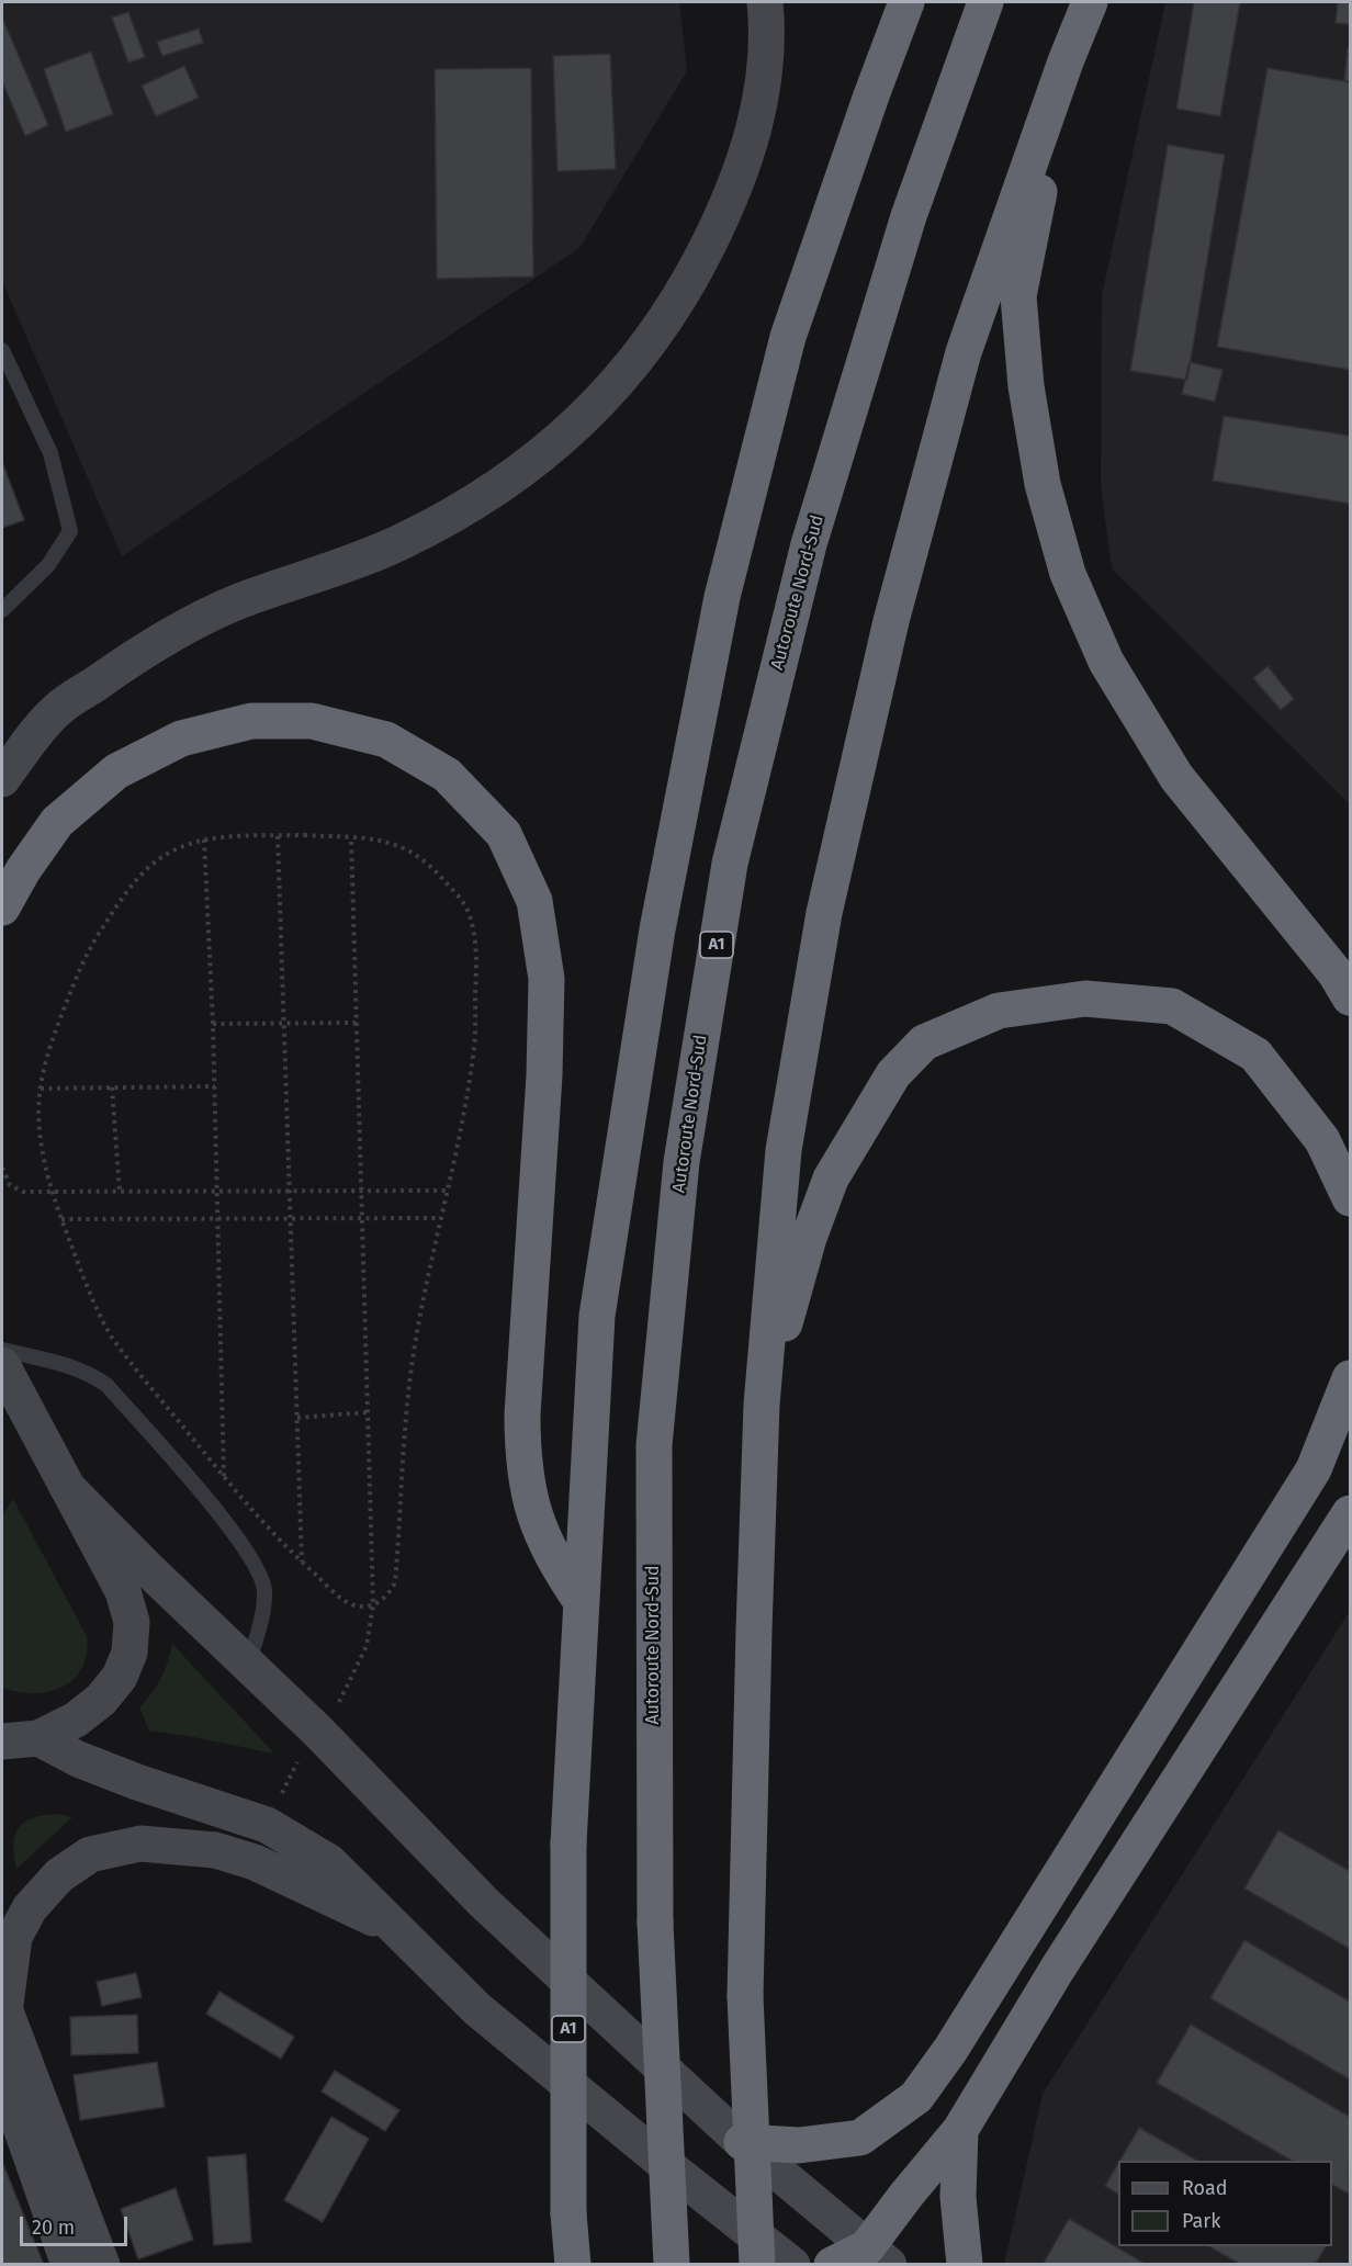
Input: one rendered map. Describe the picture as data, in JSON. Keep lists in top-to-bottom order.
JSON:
{
  "streets": {
    "highway": ["Autoroute Nord-Sud", "A1"]
  },
  "legend": ["Road", "Park"],
  "scale_bar": "20 m"
}
